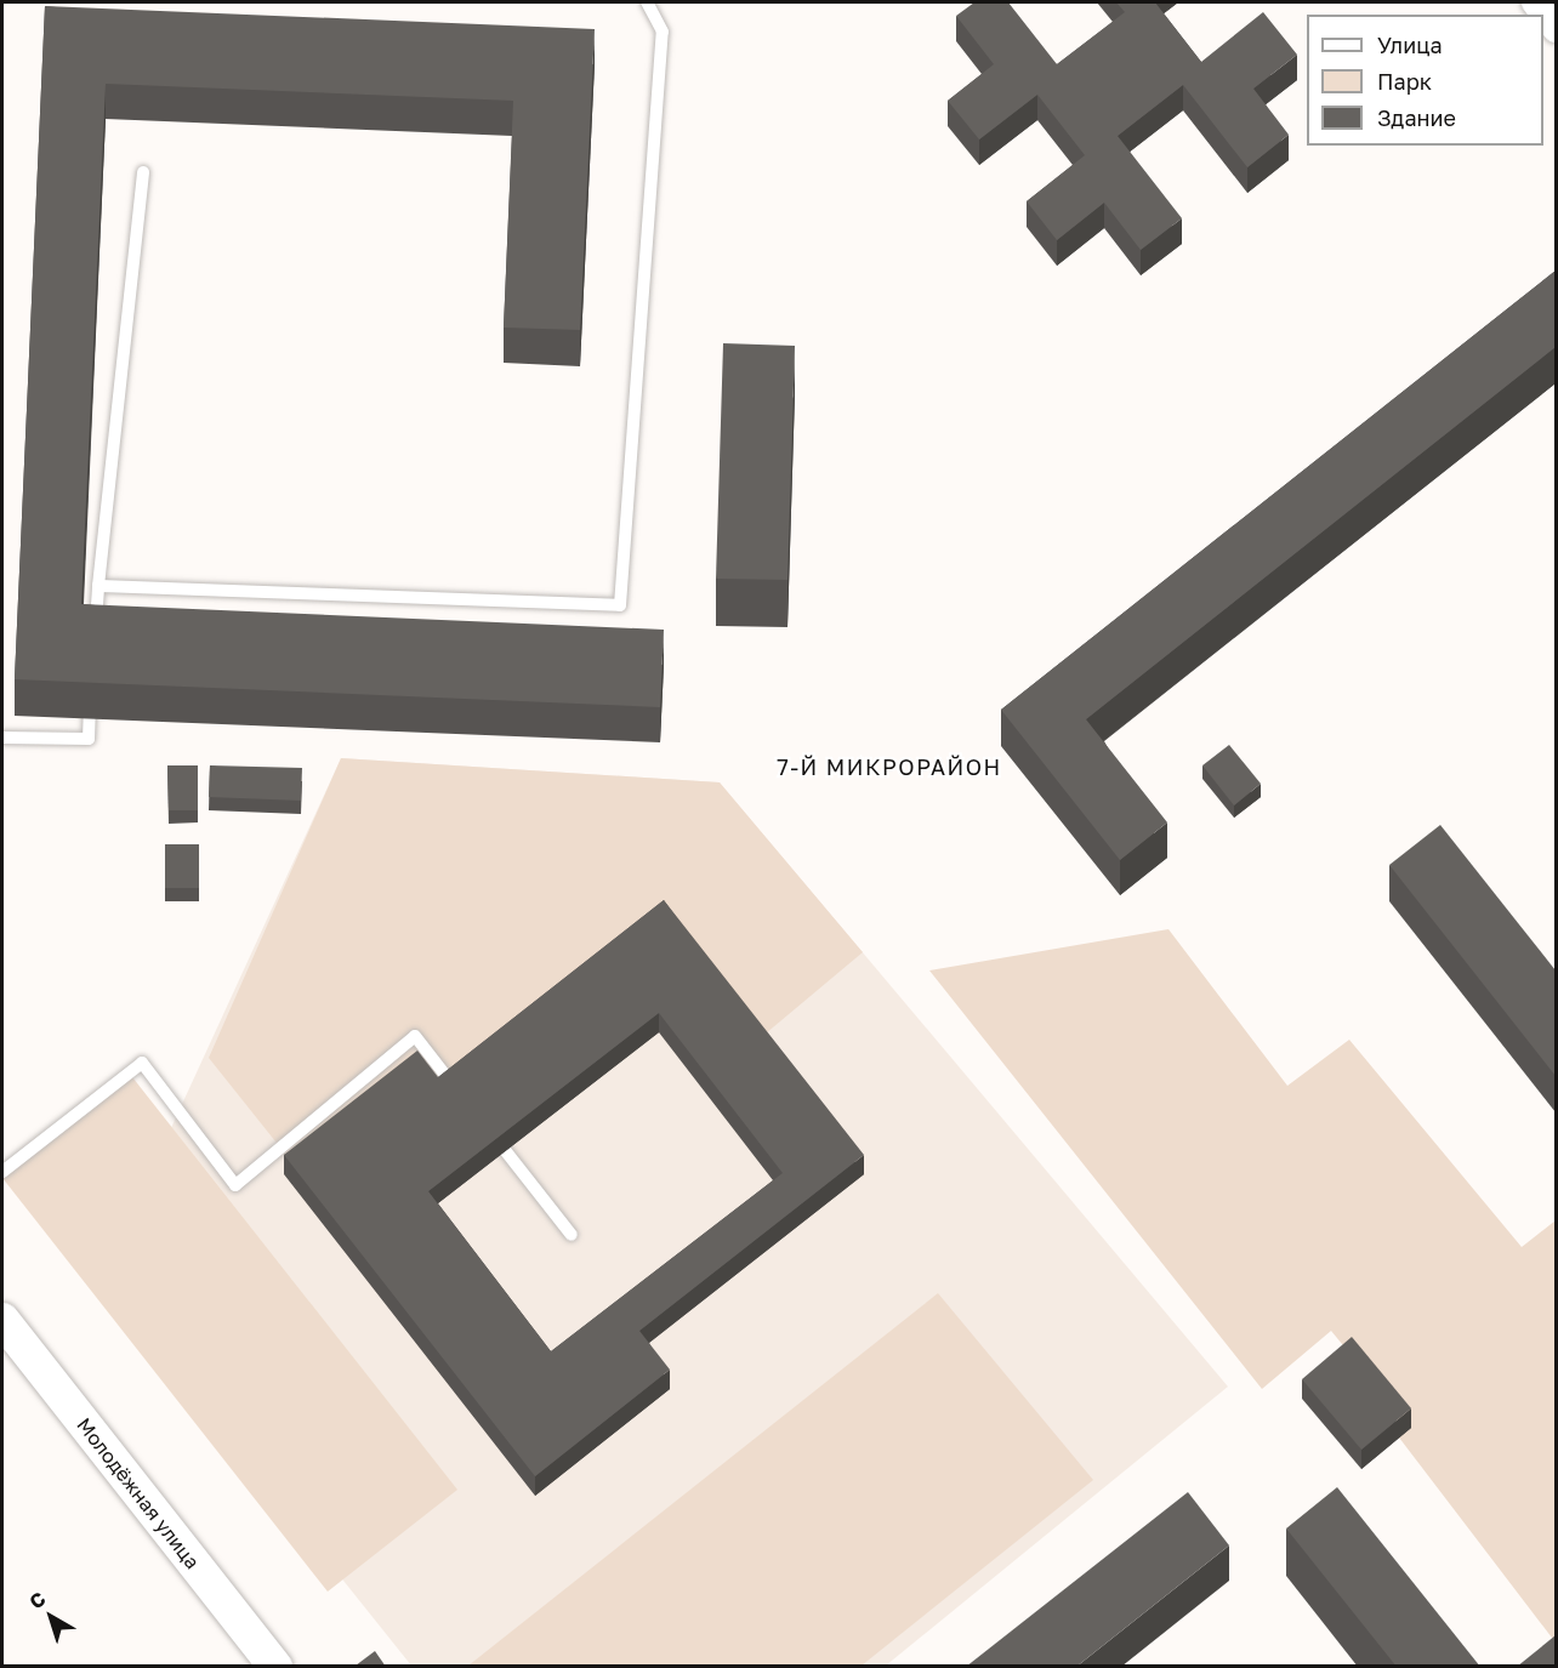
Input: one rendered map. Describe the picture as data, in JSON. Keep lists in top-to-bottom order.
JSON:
{
  "streets": {
    "street": ["Молодёжная улица"]
  },
  "districts": ["7-Й МИКРОРАЙОН"],
  "legend": ["Улица", "Парк", "Здание"],
  "north": "top left"
}
